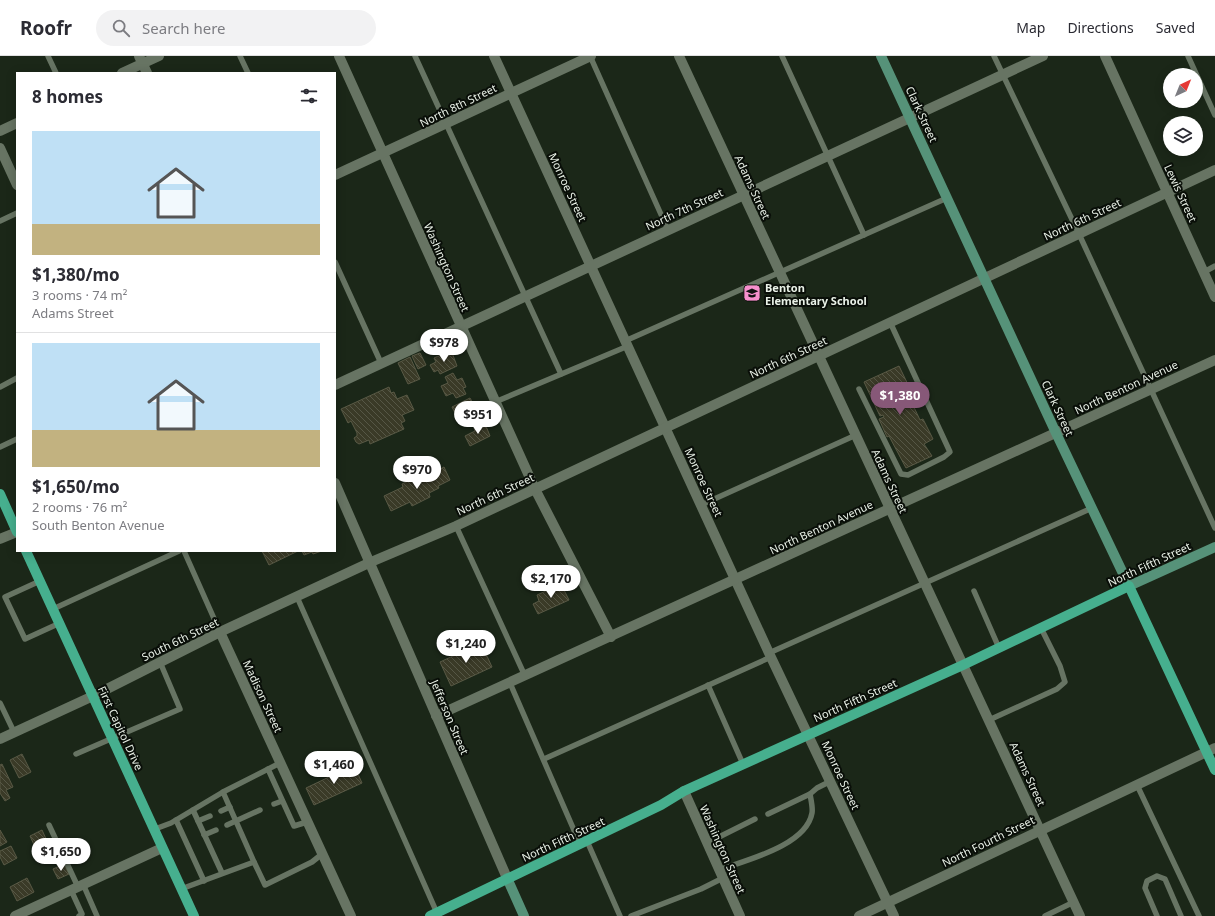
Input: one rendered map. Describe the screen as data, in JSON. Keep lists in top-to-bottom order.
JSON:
{
  "streets": {
    "main road": [
      "Clark Street",
      "North Fifth Street",
      "Jefferson Street",
      "First Capitol Drive"
    ],
    "street": [
      "North 8th Street",
      "Monroe Street",
      "Adams Street",
      "Lewis Street",
      "North 7th Street",
      "North 6th Street",
      "Washington Street",
      "North Benton Avenue",
      "South 6th Street",
      "Madison Street",
      "North Fourth Street"
    ]
  },
  "crossings": [
    ["North 8th Street", "Monroe Street"],
    ["North 8th Street", "Washington Street"],
    ["Clark Street", "North 7th Street"],
    ["Clark Street", "North 6th Street"],
    ["Clark Street", "North Benton Avenue"],
    ["Clark Street", "North Fifth Street"],
    ["Clark Street", "North Fourth Street"],
    ["Monroe Street", "North 7th Street"],
    ["Monroe Street", "North 6th Street"],
    ["Monroe Street", "North Benton Avenue"],
    ["Monroe Street", "North Fifth Street"],
    ["Monroe Street", "North Fourth Street"],
    ["Adams Street", "North 7th Street"],
    ["Adams Street", "North 6th Street"],
    ["Adams Street", "North Benton Avenue"],
    ["Adams Street", "North Fifth Street"],
    ["Adams Street", "North Fourth Street"],
    ["Lewis Street", "North 6th Street"],
    ["North 7th Street", "Washington Street"],
    ["North 6th Street", "Washington Street"],
    ["North 6th Street", "South 6th Street"],
    ["North 6th Street", "Jefferson Street"],
    ["Washington Street", "North Benton Avenue"],
    ["Washington Street", "North Fifth Street"],
    ["North Benton Avenue", "Jefferson Street"],
    ["North Fifth Street", "Jefferson Street"],
    ["South 6th Street", "Madison Street"],
    ["South 6th Street", "Jefferson Street"],
    ["South 6th Street", "First Capitol Drive"]
  ],
  "places": {
    "school or university": ["Benton Elementary School"]
  },
  "north": "top right",
  "page": {
    "header": "Roofr",
    "search": "Search here",
    "nav": ["Map", "Directions", "Saved"],
    "heading": "8 homes",
    "list": [
      {
        "name": "$1,380/mo",
        "note": "3 rooms · 74 m² · Adams Street"
      },
      {
        "name": "$1,650/mo",
        "note": "2 rooms · 76 m² · South Benton Avenue"
      }
    ],
    "price": [
      "$978",
      "$1,380",
      "$951",
      "$970",
      "$2,170",
      "$1,240",
      "$1,460",
      "$1,650"
    ]
  }
}
